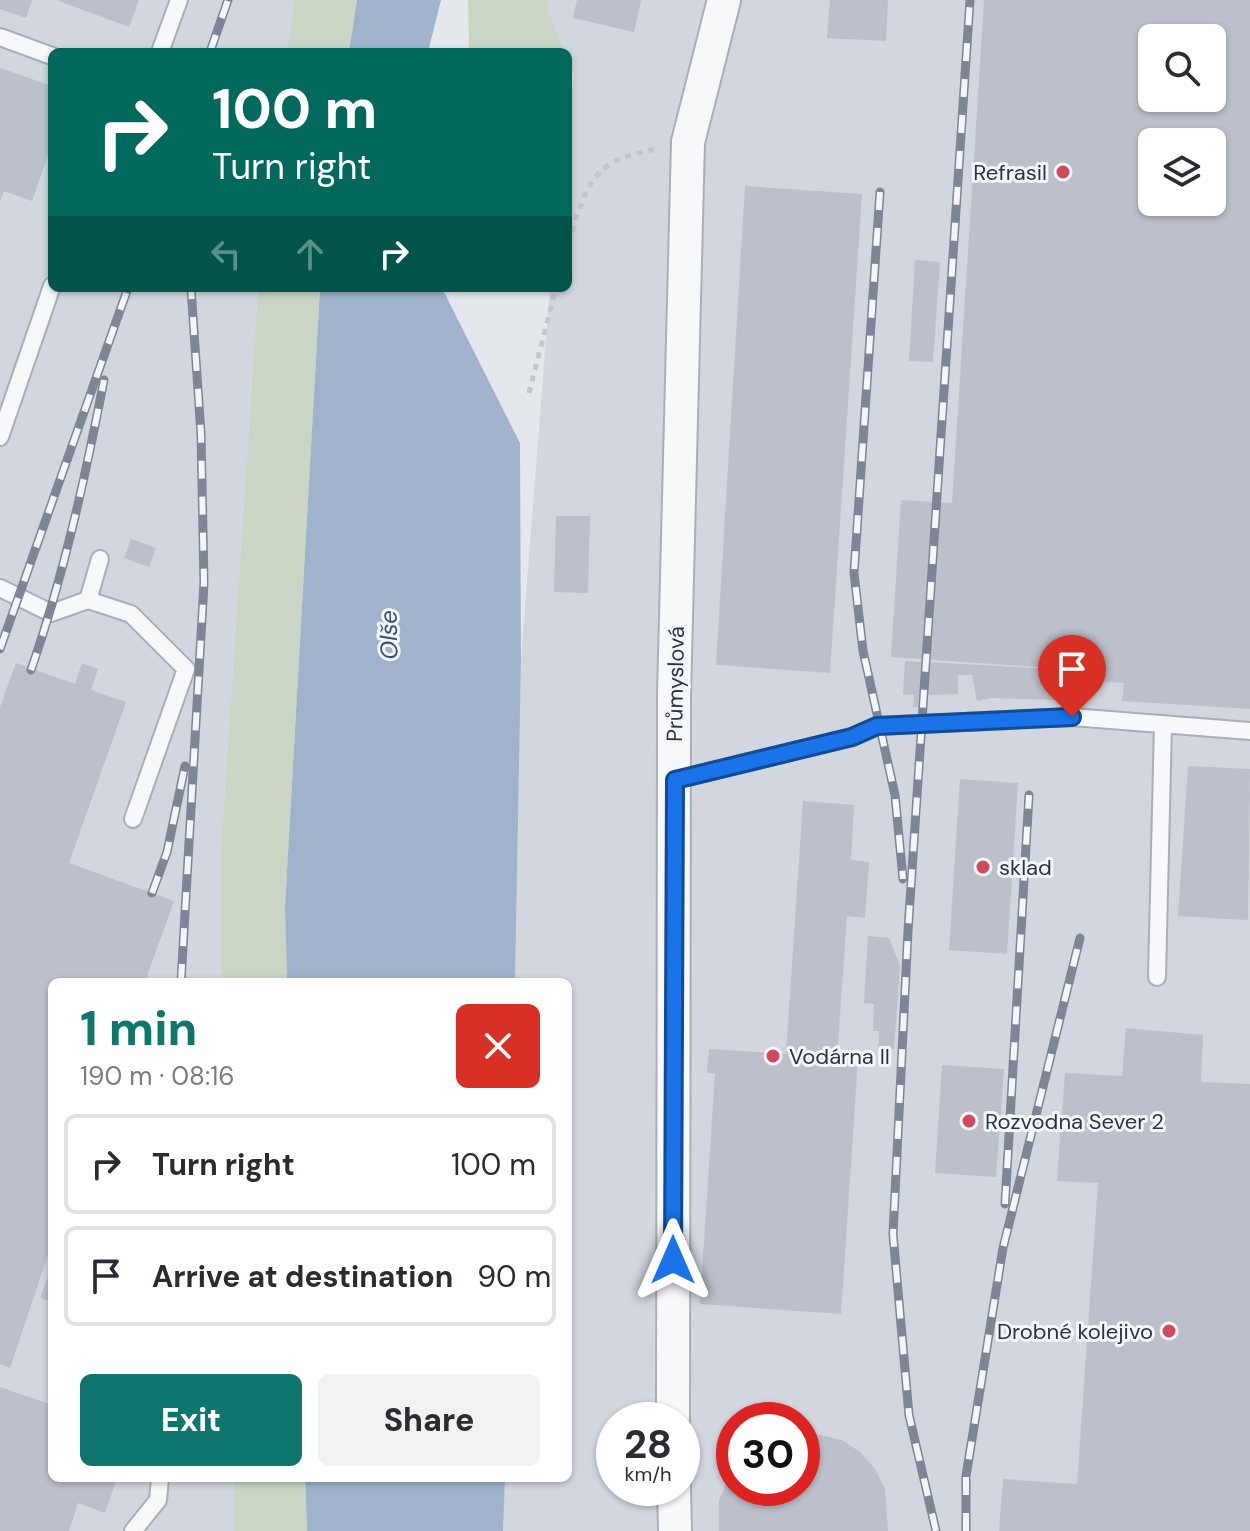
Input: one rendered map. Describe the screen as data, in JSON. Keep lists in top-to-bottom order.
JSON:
{
  "streets": {
    "street": ["Průmyslová"]
  },
  "water": ["Olše"],
  "places": [
    "Refrasil",
    "sklad",
    "Vodárna II",
    "Rozvodna Sever 2",
    "Drobné kolejivo"
  ],
  "page": {
    "turn": ["100 m", "Turn right"],
    "heading": ["1 min", "190 m · 08:16"],
    "list": [
      {
        "name": "Turn right",
        "value": "100 m"
      },
      {
        "name": "Arrive at destination",
        "value": "90 m"
      }
    ],
    "buttons": ["Exit", "Share"],
    "speed": "28 km/h",
    "limit": "30"
  }
}
